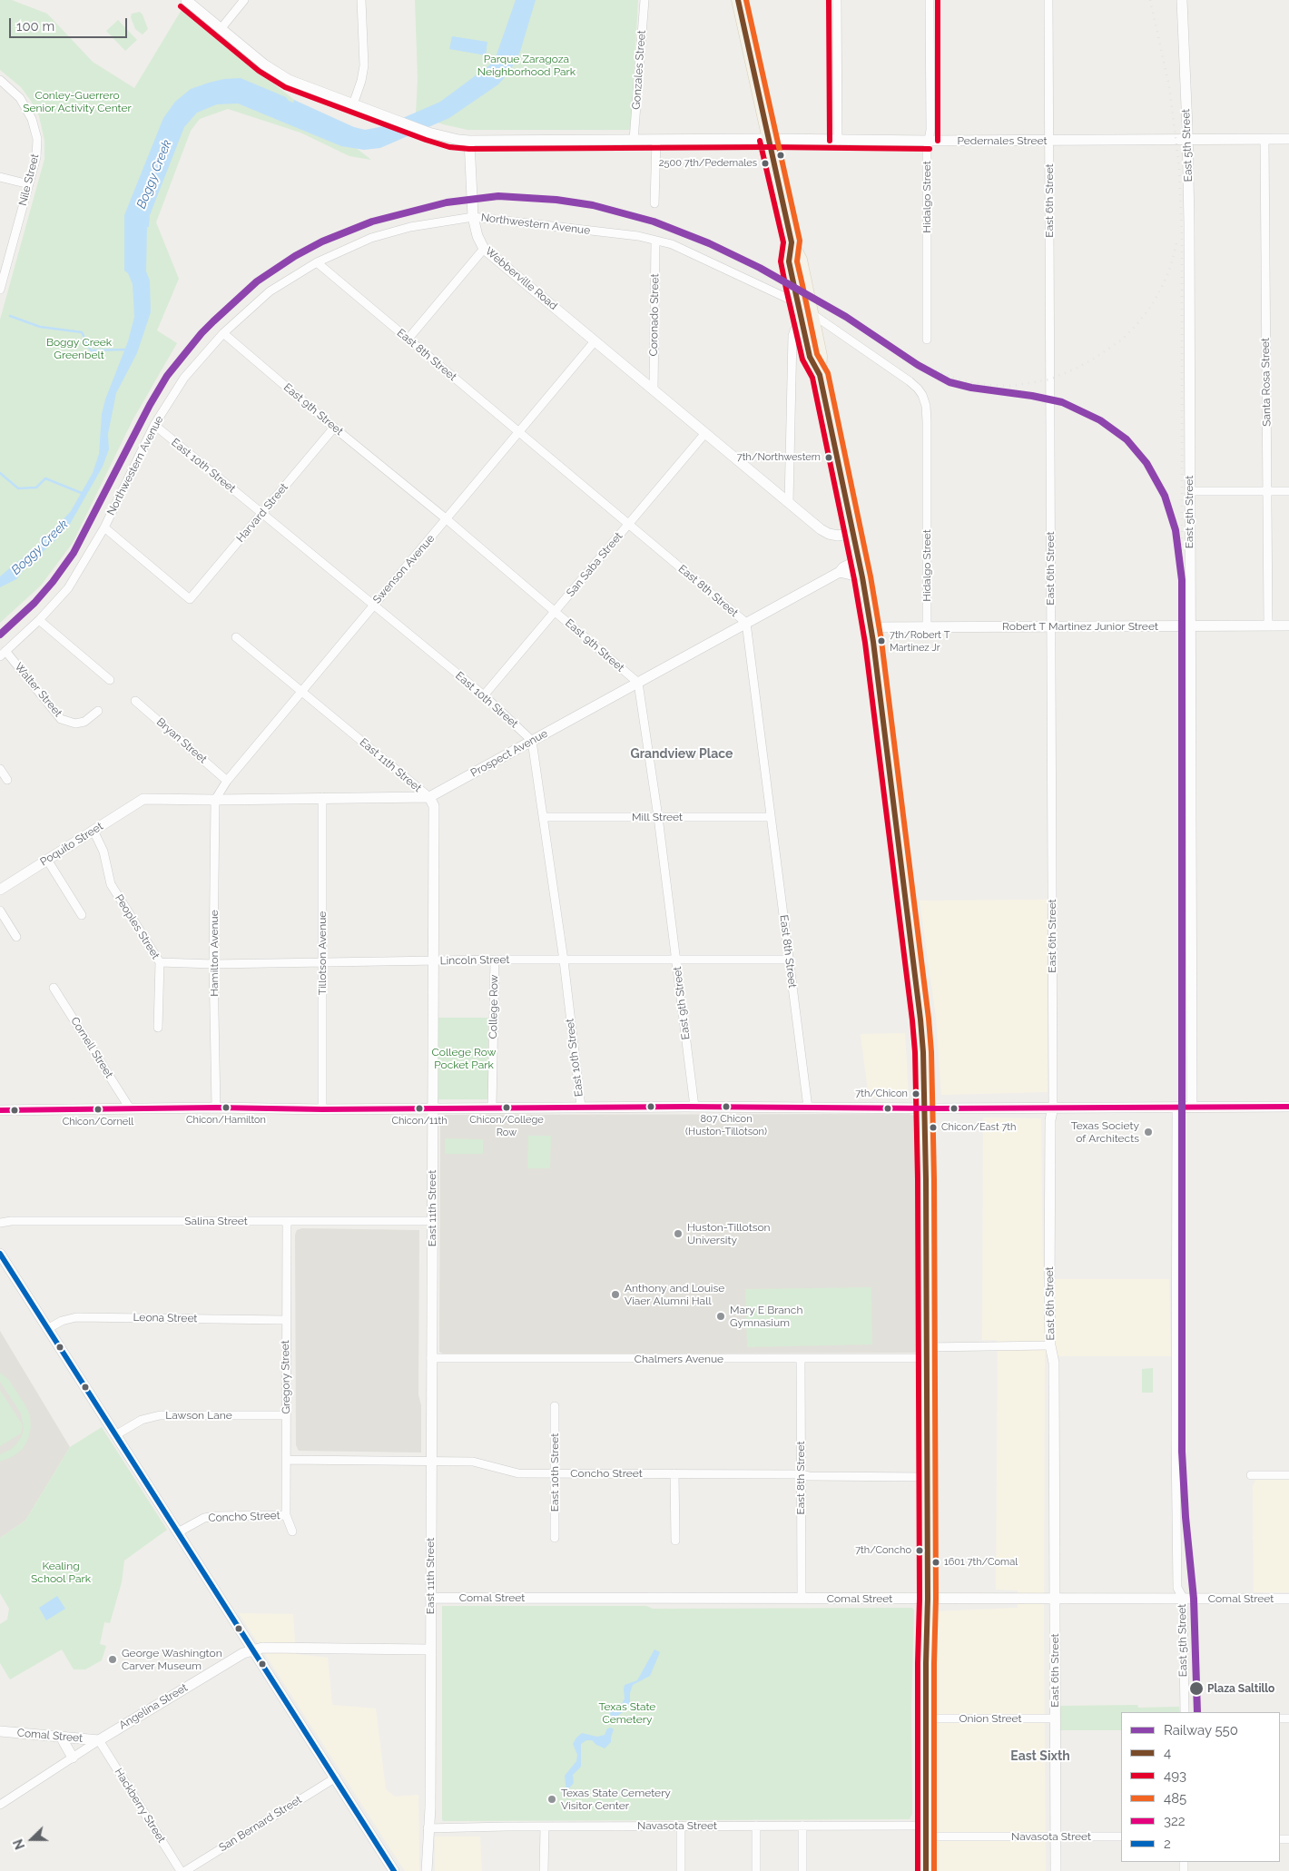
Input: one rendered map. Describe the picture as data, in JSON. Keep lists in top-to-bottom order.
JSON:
{
  "streets": {
    "street": [
      "Gonzales Street",
      "Pedernales Street",
      "East 5th Street",
      "Nile Street",
      "Hidalgo Street",
      "East 6th Street",
      "Northwestern Avenue",
      "Webberville Road",
      "Coronado Street",
      "East 8th Street",
      "Santa Rosa Street",
      "East 9th Street",
      "East 10th Street",
      "Harvard Street",
      "San Saba Street",
      "Swenson Avenue",
      "Robert T Martinez Junior Street",
      "Walter Street",
      "Bryan Street",
      "Prospect Avenue",
      "East 11th Street",
      "Mill Street",
      "Poquito Street",
      "Peoples Street",
      "Hamilton Avenue",
      "Tillotson Avenue",
      "Lincoln Street",
      "College Row",
      "Cornell Street",
      "Salina Street",
      "Leona Street",
      "Chalmers Avenue",
      "Gregory Street",
      "Lawson Lane",
      "Concho Street",
      "Comal Street",
      "Angelina Street",
      "Onion Street",
      "Hackberry Street",
      "San Bernard Street",
      "Navasota Street"
    ]
  },
  "crossings": [
    ["Gonzales Street", "Pedernales Street"],
    ["Pedernales Street", "East 5th Street"],
    ["Pedernales Street", "Hidalgo Street"],
    ["Pedernales Street", "East 6th Street"],
    ["Pedernales Street", "Webberville Road"],
    ["Pedernales Street", "Santa Rosa Street"],
    ["East 5th Street", "Robert T Martinez Junior Street"],
    ["East 5th Street", "Comal Street"],
    ["Hidalgo Street", "Robert T Martinez Junior Street"],
    ["East 6th Street", "Robert T Martinez Junior Street"],
    ["East 6th Street", "Chalmers Avenue"],
    ["East 6th Street", "Comal Street"],
    ["East 6th Street", "Onion Street"],
    ["East 6th Street", "Navasota Street"],
    ["Northwestern Avenue", "Webberville Road"],
    ["Northwestern Avenue", "Coronado Street"],
    ["Northwestern Avenue", "East 8th Street"],
    ["Northwestern Avenue", "East 9th Street"],
    ["Northwestern Avenue", "East 10th Street"],
    ["Northwestern Avenue", "Harvard Street"],
    ["Northwestern Avenue", "Walter Street"],
    ["Webberville Road", "Coronado Street"],
    ["Webberville Road", "San Saba Street"],
    ["Webberville Road", "Swenson Avenue"],
    ["East 8th Street", "San Saba Street"],
    ["East 8th Street", "Swenson Avenue"],
    ["East 8th Street", "Prospect Avenue"],
    ["East 8th Street", "Mill Street"],
    ["East 8th Street", "Lincoln Street"],
    ["East 8th Street", "Chalmers Avenue"],
    ["East 8th Street", "Concho Street"],
    ["East 8th Street", "Comal Street"],
    ["Santa Rosa Street", "Robert T Martinez Junior Street"],
    ["East 9th Street", "Harvard Street"],
    ["East 9th Street", "San Saba Street"],
    ["East 9th Street", "Swenson Avenue"],
    ["East 9th Street", "Prospect Avenue"],
    ["East 9th Street", "Mill Street"],
    ["East 9th Street", "Lincoln Street"],
    ["East 10th Street", "Harvard Street"],
    ["East 10th Street", "San Saba Street"],
    ["East 10th Street", "Swenson Avenue"],
    ["East 10th Street", "Prospect Avenue"],
    ["East 10th Street", "Mill Street"],
    ["East 10th Street", "Lincoln Street"],
    ["East 10th Street", "Concho Street"],
    ["Swenson Avenue", "Bryan Street"],
    ["Swenson Avenue", "Prospect Avenue"],
    ["Swenson Avenue", "East 11th Street"],
    ["Swenson Avenue", "Hamilton Avenue"],
    ["Prospect Avenue", "East 11th Street"],
    ["Prospect Avenue", "Poquito Street"],
    ["Prospect Avenue", "Hamilton Avenue"],
    ["Prospect Avenue", "Tillotson Avenue"],
    ["East 11th Street", "Lincoln Street"],
    ["East 11th Street", "Salina Street"],
    ["East 11th Street", "Chalmers Avenue"],
    ["East 11th Street", "Concho Street"],
    ["East 11th Street", "Comal Street"],
    ["East 11th Street", "Angelina Street"],
    ["East 11th Street", "Navasota Street"],
    ["Poquito Street", "Peoples Street"],
    ["Peoples Street", "Lincoln Street"],
    ["Hamilton Avenue", "Lincoln Street"],
    ["Tillotson Avenue", "Lincoln Street"],
    ["Lincoln Street", "College Row"],
    ["Salina Street", "Gregory Street"],
    ["Leona Street", "Gregory Street"],
    ["Gregory Street", "Lawson Lane"],
    ["Gregory Street", "Concho Street"],
    ["Comal Street", "Angelina Street"],
    ["Comal Street", "Hackberry Street"],
    ["Angelina Street", "Hackberry Street"]
  ],
  "districts": ["Grandview Place", "East Sixth"],
  "water": ["Boggy Creek"],
  "parks": [
    "Parque Zaragoza Neighborhood Park",
    "Conley-Guerrero Senior Activity Center",
    "Boggy Creek Greenbelt",
    "College Row Pocket Park",
    "Kealing School Park",
    "Texas State Cemetery"
  ],
  "places": [
    "2500 7th/Pedernales",
    "7th/Northwestern",
    "7th/Robert T Martinez Jr",
    "7th/Chicon",
    "807 Chicon (Huston-Tillotson)",
    "Chicon/Hamilton",
    "Chicon/College Row",
    "Chicon/11th",
    "Chicon/Cornell",
    "Chicon/East 7th",
    "Texas Society of Architects",
    "Huston-Tillotson University",
    "Anthony and Louise Viaer Alumni Hall",
    "Mary E Branch Gymnasium",
    "7th/Concho",
    "1601 7th/Comal",
    "George Washington Carver Museum",
    "Plaza Saltillo",
    "Texas State Cemetery Visitor Center"
  ],
  "lines": [
    "transit line 4",
    "transit line 493",
    "transit line 485",
    "rail line 550",
    "transit line 322",
    "transit line 2"
  ],
  "legend": [
    "Railway 550",
    "4",
    "493",
    "485",
    "322",
    "2"
  ],
  "scale_bar": "100 m",
  "north": "left"
}
